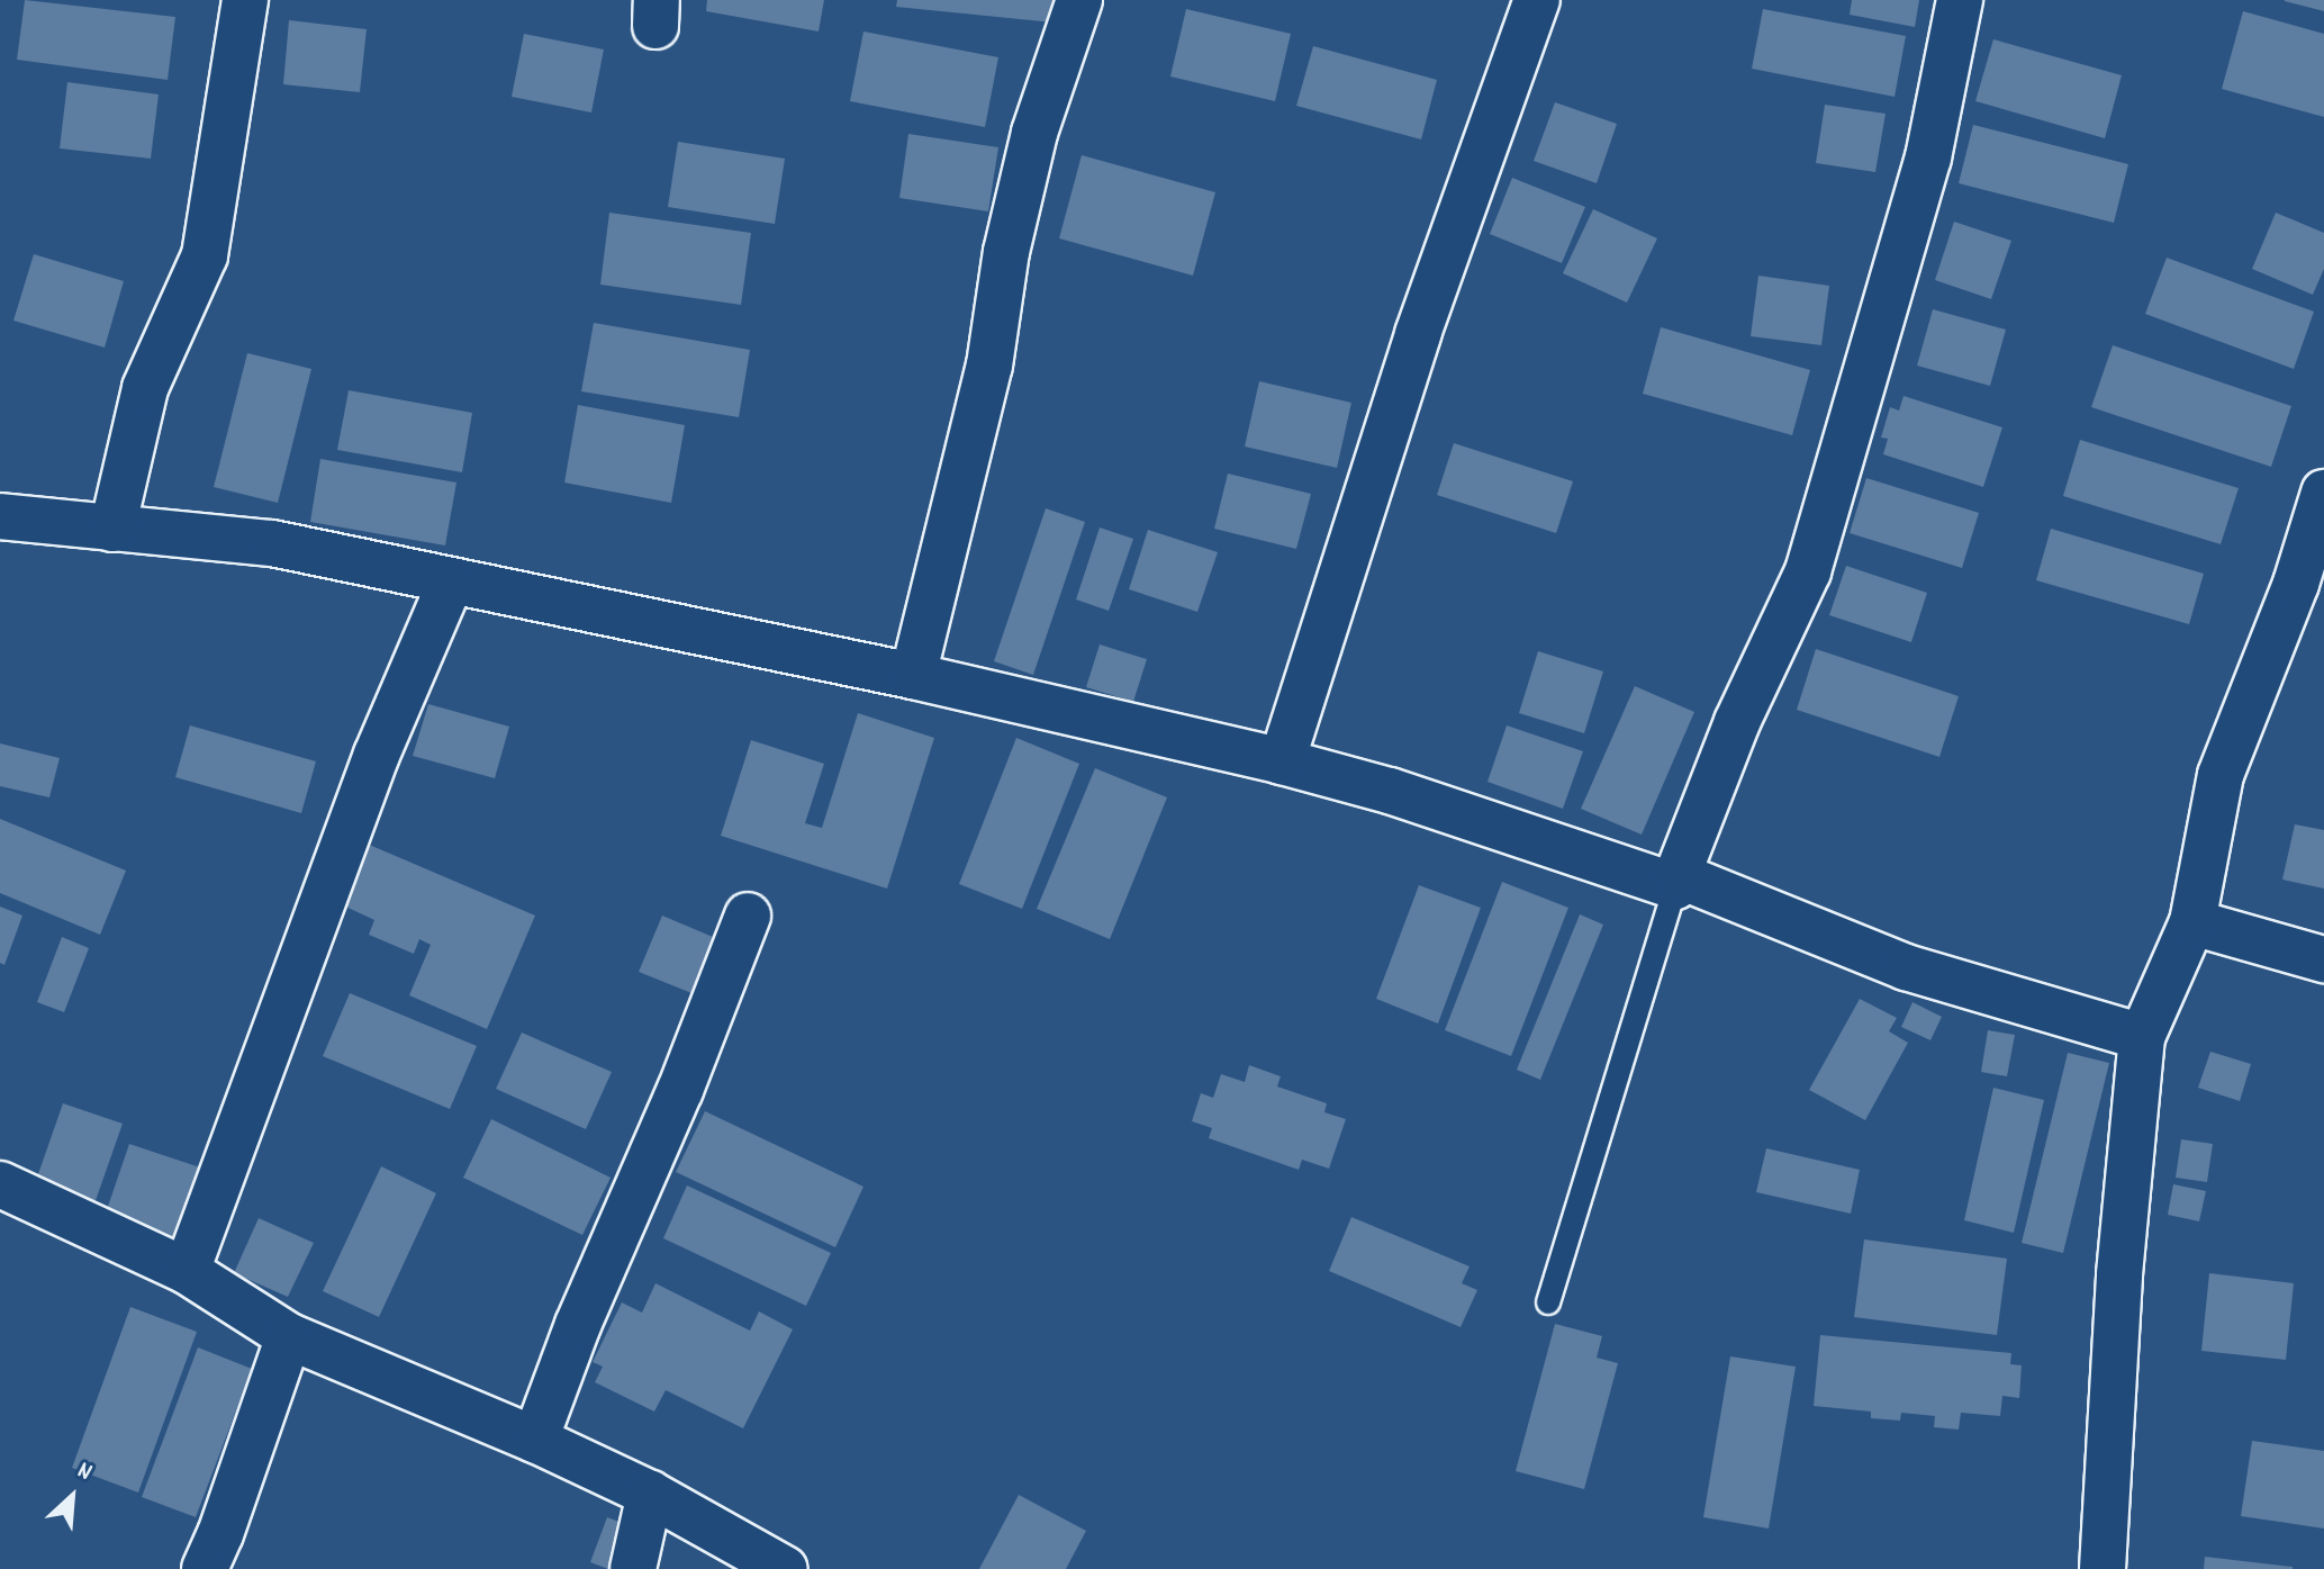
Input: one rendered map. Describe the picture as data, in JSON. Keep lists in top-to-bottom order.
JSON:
{
  "north": "top right"
}
